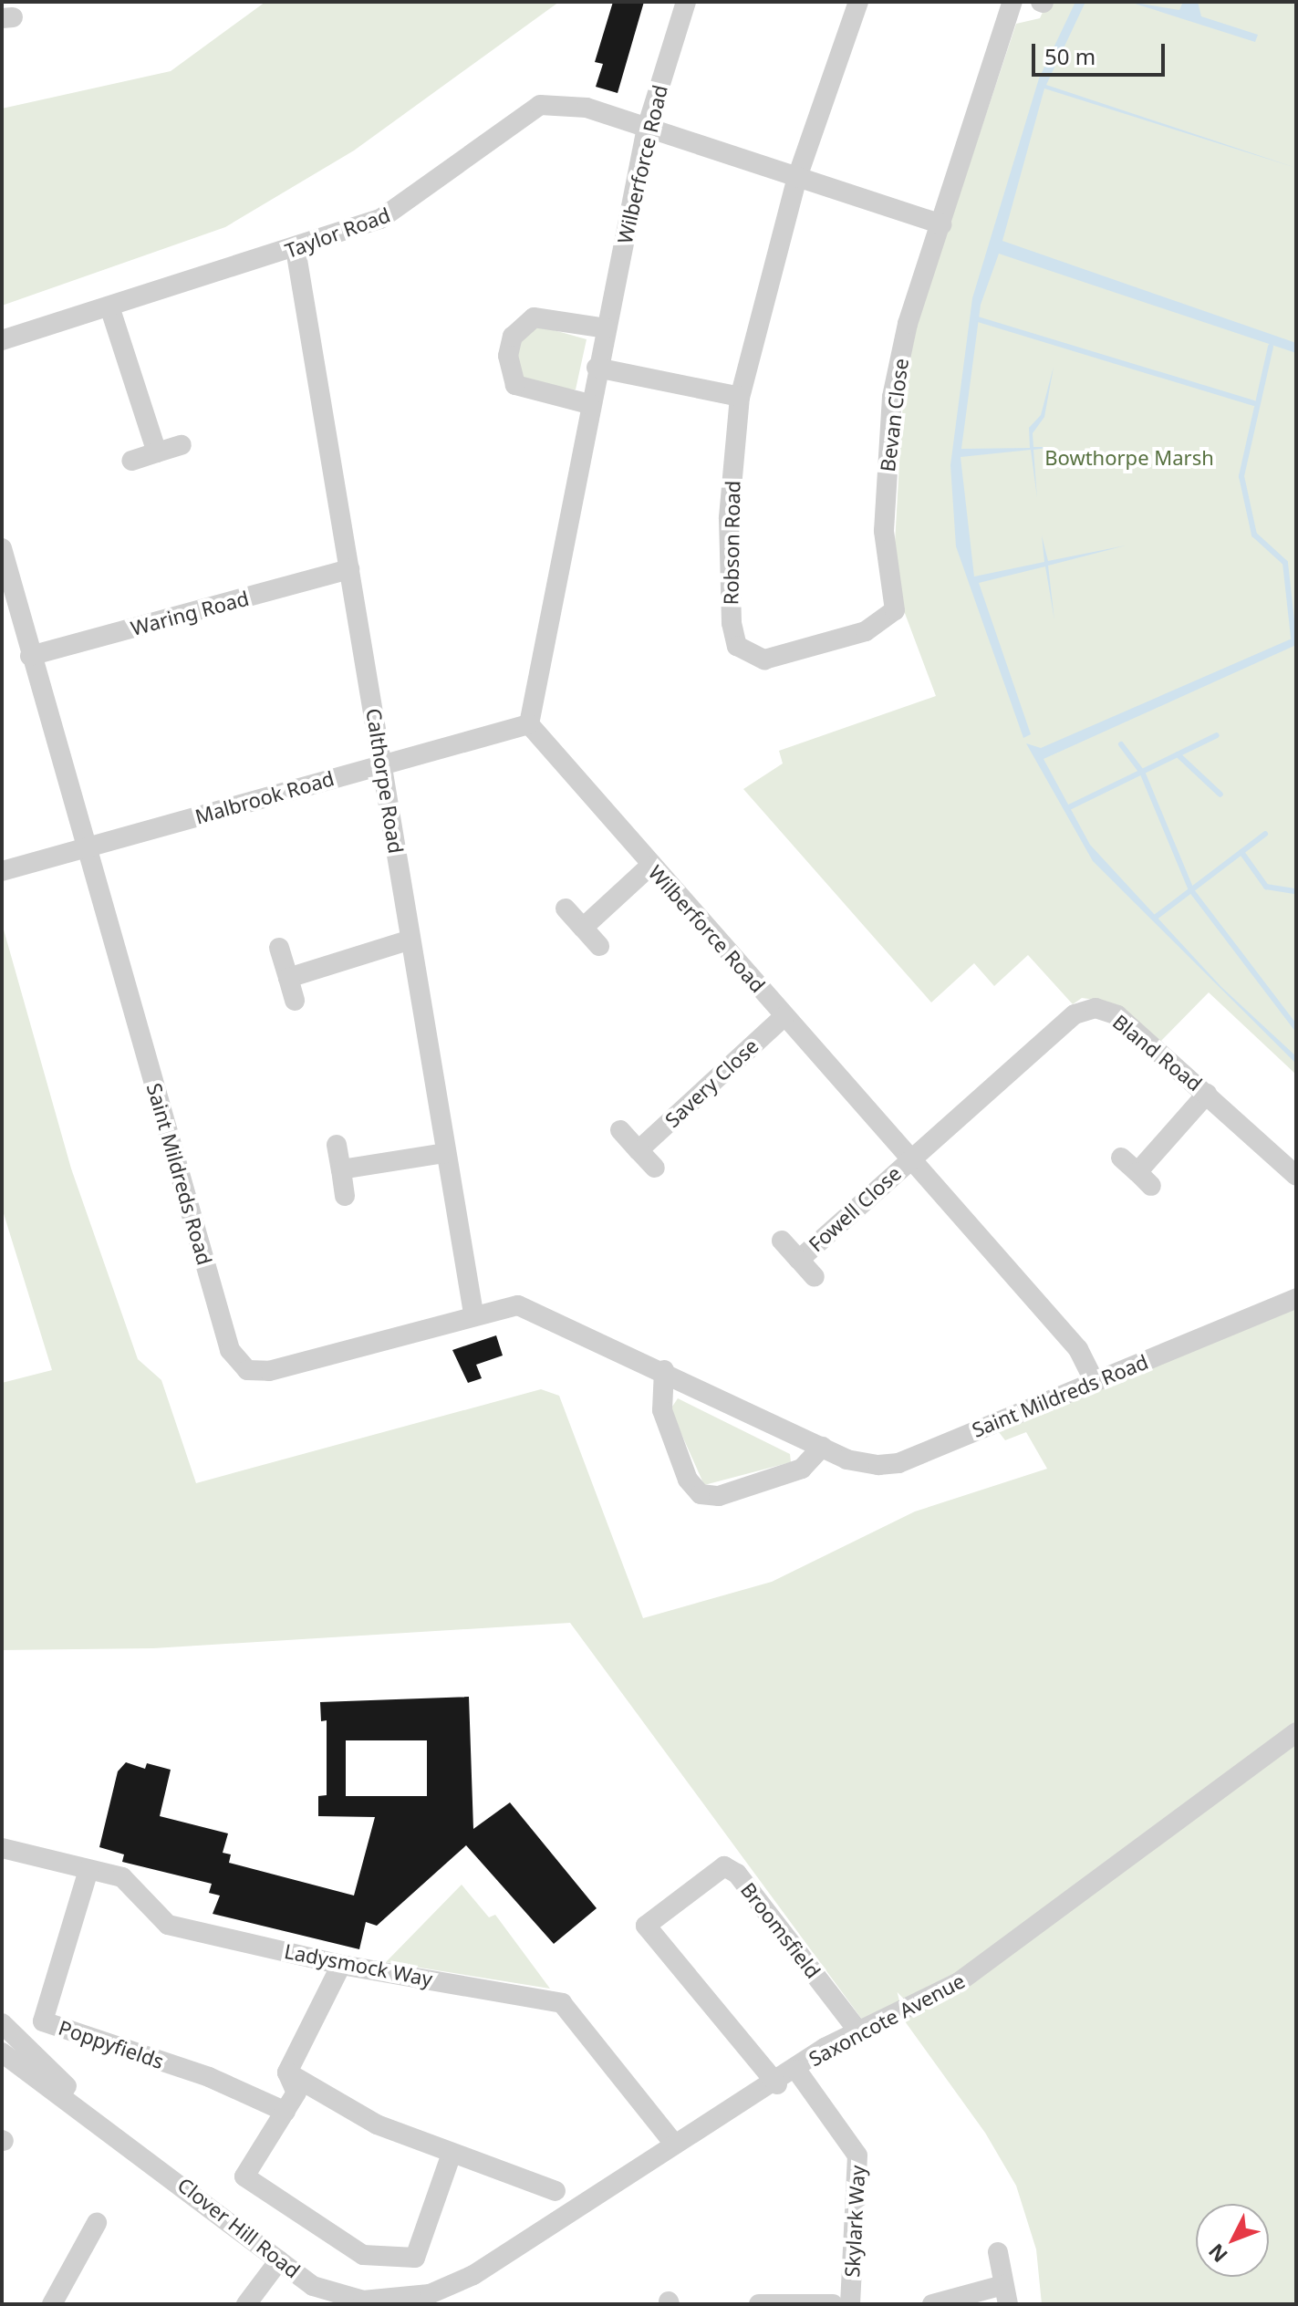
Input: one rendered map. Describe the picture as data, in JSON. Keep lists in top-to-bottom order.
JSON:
{
  "streets": {
    "street": [
      "Wilberforce Road",
      "Taylor Road",
      "Bevan Close",
      "Robson Road",
      "Waring Road",
      "Calthorpe Road",
      "Malbrook Road",
      "Bland Road",
      "Savery Close",
      "Saint Mildreds Road",
      "Fowell Close",
      "Broomsfield",
      "Ladysmock Way",
      "Saxoncote Avenue",
      "Poppyfields",
      "Skylark Way",
      "Clover Hill Road"
    ]
  },
  "crossings": [
    ["Wilberforce Road", "Taylor Road"],
    ["Wilberforce Road", "Malbrook Road"],
    ["Wilberforce Road", "Bland Road"],
    ["Wilberforce Road", "Savery Close"],
    ["Wilberforce Road", "Saint Mildreds Road"],
    ["Wilberforce Road", "Fowell Close"],
    ["Taylor Road", "Calthorpe Road"],
    ["Bevan Close", "Robson Road"],
    ["Waring Road", "Calthorpe Road"],
    ["Waring Road", "Saint Mildreds Road"],
    ["Calthorpe Road", "Malbrook Road"],
    ["Calthorpe Road", "Saint Mildreds Road"],
    ["Malbrook Road", "Saint Mildreds Road"],
    ["Bland Road", "Fowell Close"],
    ["Broomsfield", "Saxoncote Avenue"],
    ["Ladysmock Way", "Saxoncote Avenue"],
    ["Ladysmock Way", "Poppyfields"],
    ["Saxoncote Avenue", "Skylark Way"],
    ["Saxoncote Avenue", "Clover Hill Road"]
  ],
  "parks": ["Bowthorpe Marsh"],
  "scale_bar": "50 m",
  "north": "bottom left"
}
